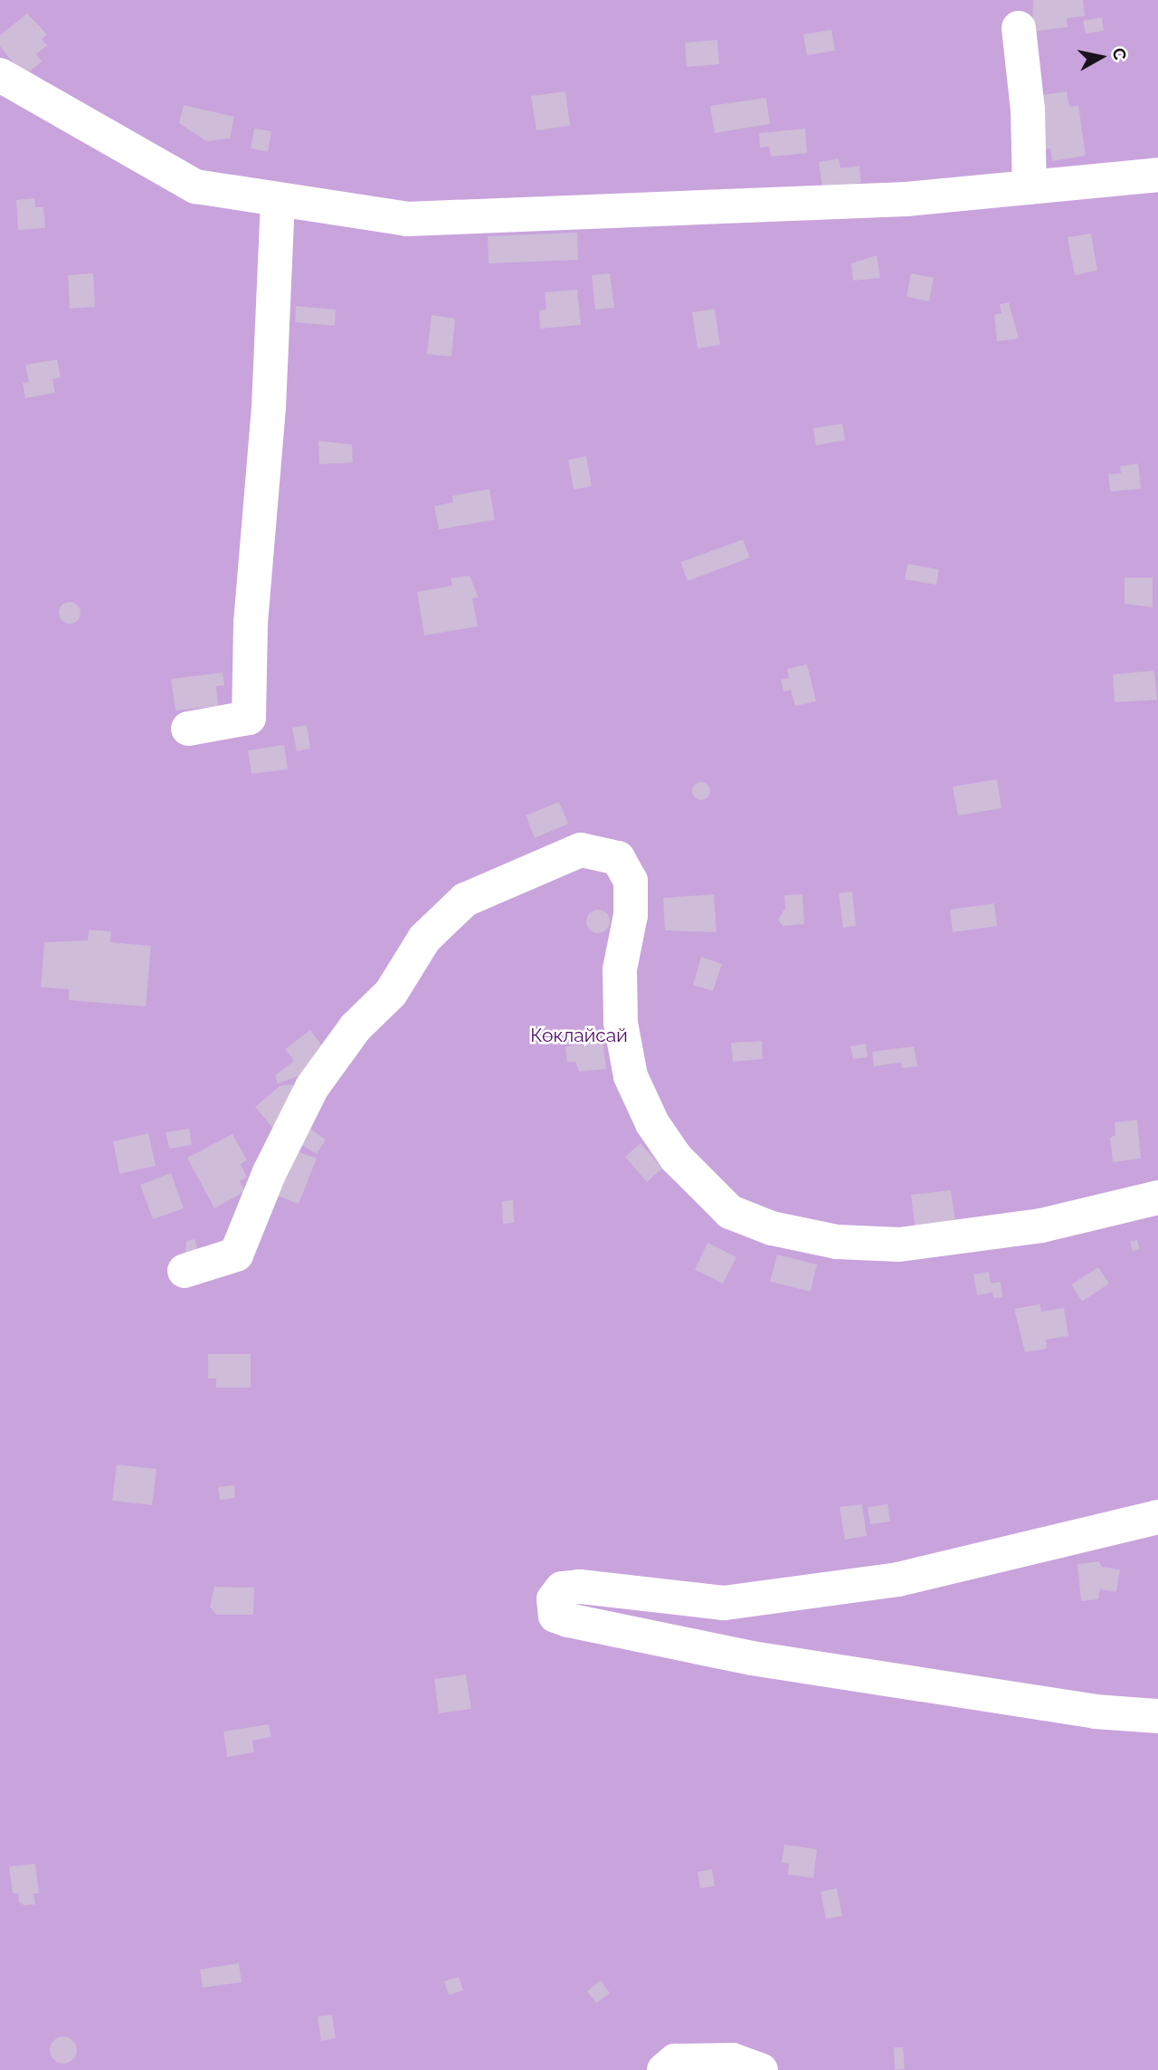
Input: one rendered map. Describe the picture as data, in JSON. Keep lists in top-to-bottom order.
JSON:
{
  "parks": ["Көклайсай"],
  "north": "right"
}
